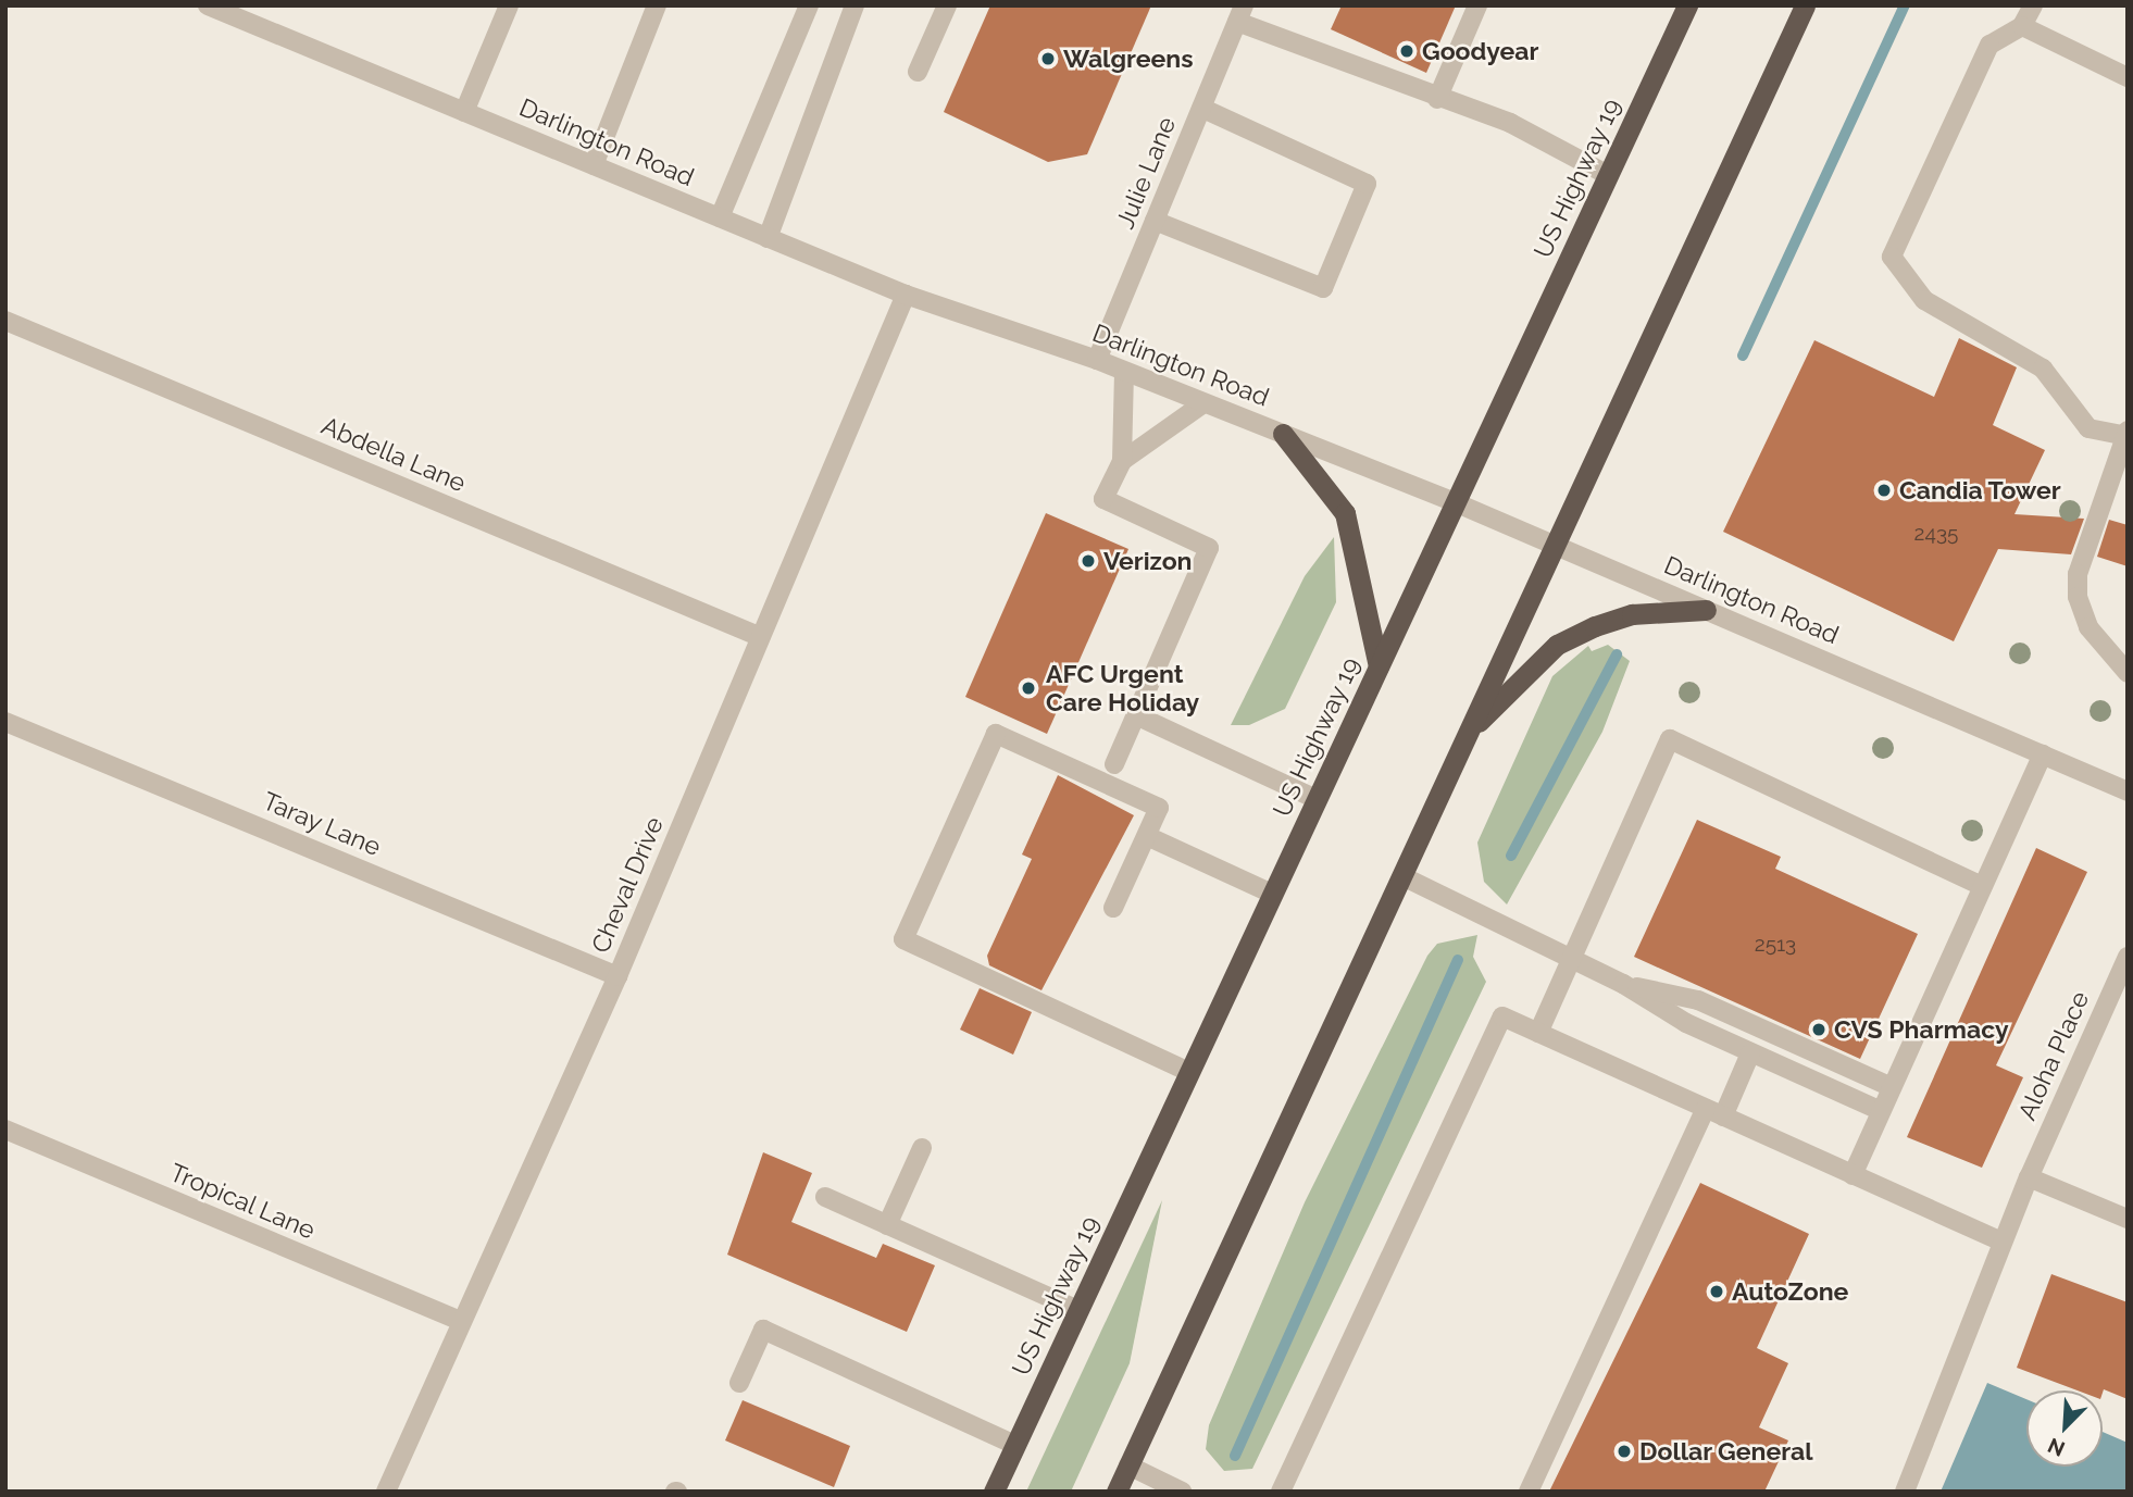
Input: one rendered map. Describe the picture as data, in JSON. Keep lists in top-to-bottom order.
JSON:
{
  "streets": {
    "highway": ["US Highway 19"],
    "street": [
      "Darlington Road",
      "Julie Lane",
      "Abdella Lane",
      "Taray Lane",
      "Cheval Drive",
      "Aloha Place",
      "Tropical Lane"
    ]
  },
  "crossings": [
    ["Darlington Road", "Julie Lane"],
    ["Darlington Road", "US Highway 19"],
    ["Darlington Road", "Cheval Drive"],
    ["Abdella Lane", "Cheval Drive"],
    ["Taray Lane", "Cheval Drive"],
    ["Cheval Drive", "Tropical Lane"]
  ],
  "places": [
    "Goodyear",
    "Walgreens",
    "Candia Tower",
    "Verizon",
    "AFC Urgent Care Holiday",
    "CVS Pharmacy",
    "AutoZone",
    "Dollar General"
  ],
  "house_numbers": ["2435", "2513"],
  "north": "bottom left"
}
